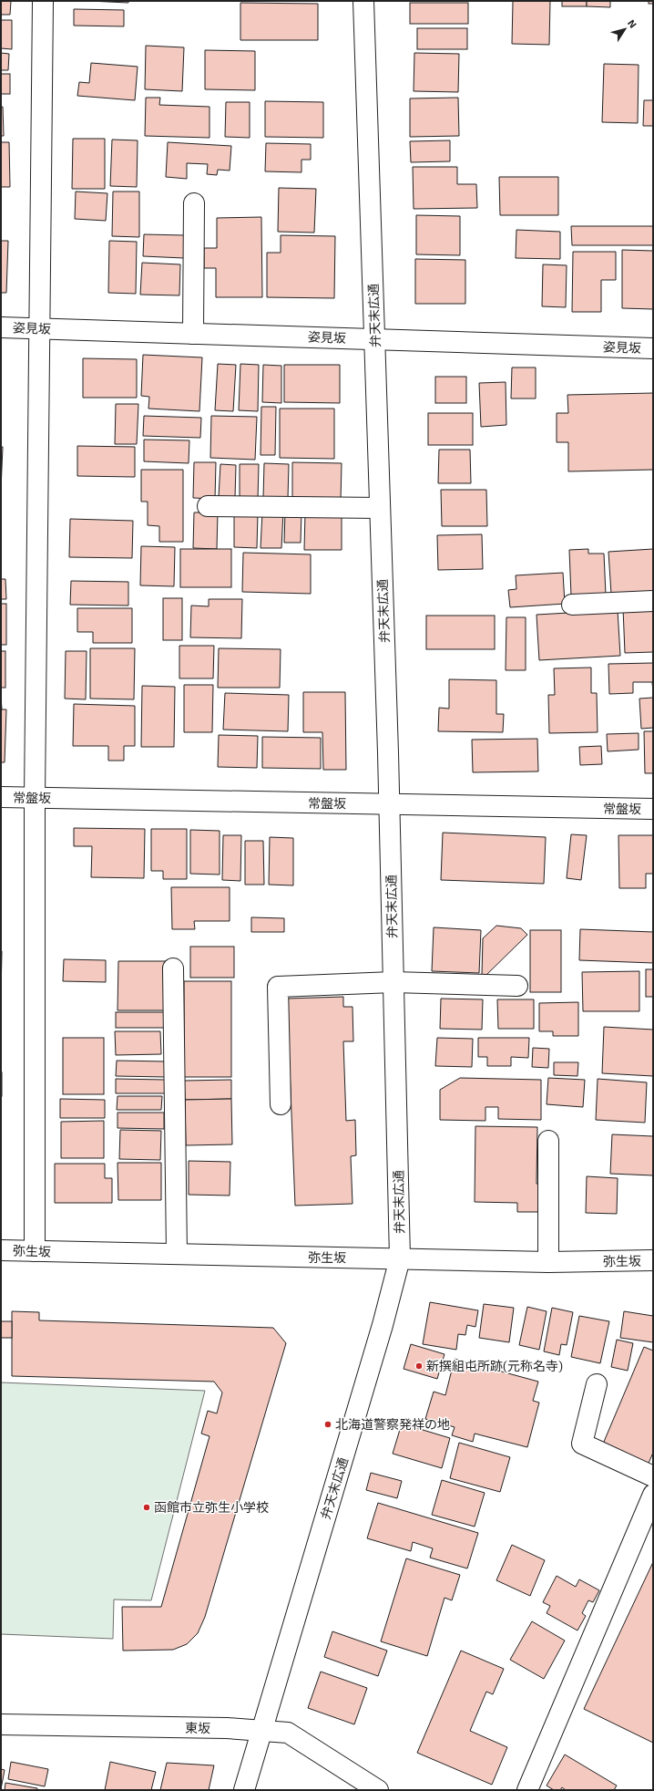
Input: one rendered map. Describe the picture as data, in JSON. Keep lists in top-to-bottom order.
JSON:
{
  "streets": {
    "street": [
      "弁天末広通",
      "姿見坂",
      "常盤坂",
      "弥生坂",
      "東坂"
    ]
  },
  "crossings": [
    ["弁天末広通", "姿見坂"],
    ["弁天末広通", "常盤坂"],
    ["弁天末広通", "弥生坂"],
    ["弁天末広通", "東坂"]
  ],
  "places": ["新撰組屯所跡(元称名寺)", "北海道警察発祥の地", "函館市立弥生小学校"],
  "north": "top right"
}
